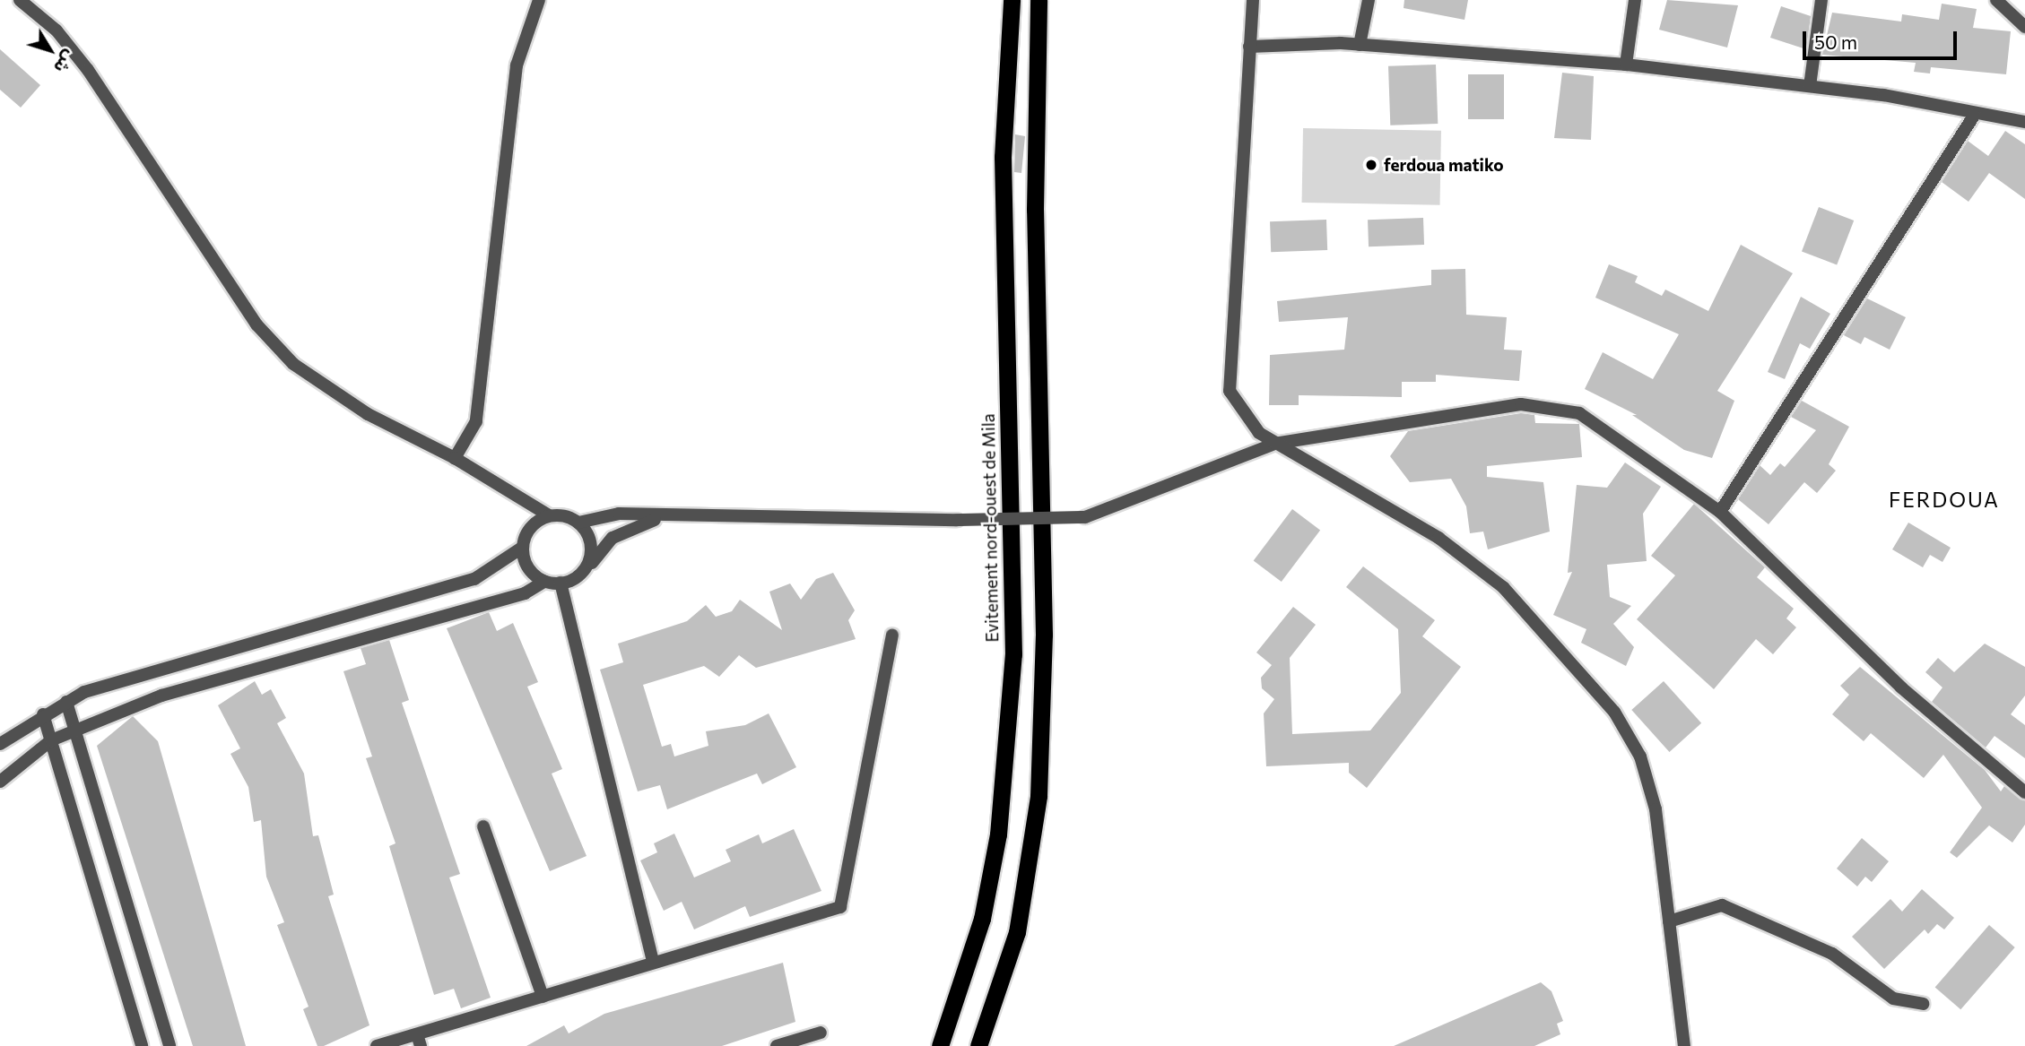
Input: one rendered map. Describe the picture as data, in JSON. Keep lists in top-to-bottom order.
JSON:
{
  "streets": {
    "highway": ["Evitement nord-ouest de Mila"]
  },
  "districts": ["FERDOUA"],
  "places": ["ferdoua matiko"],
  "scale_bar": "50 m",
  "north": "bottom right"
}
